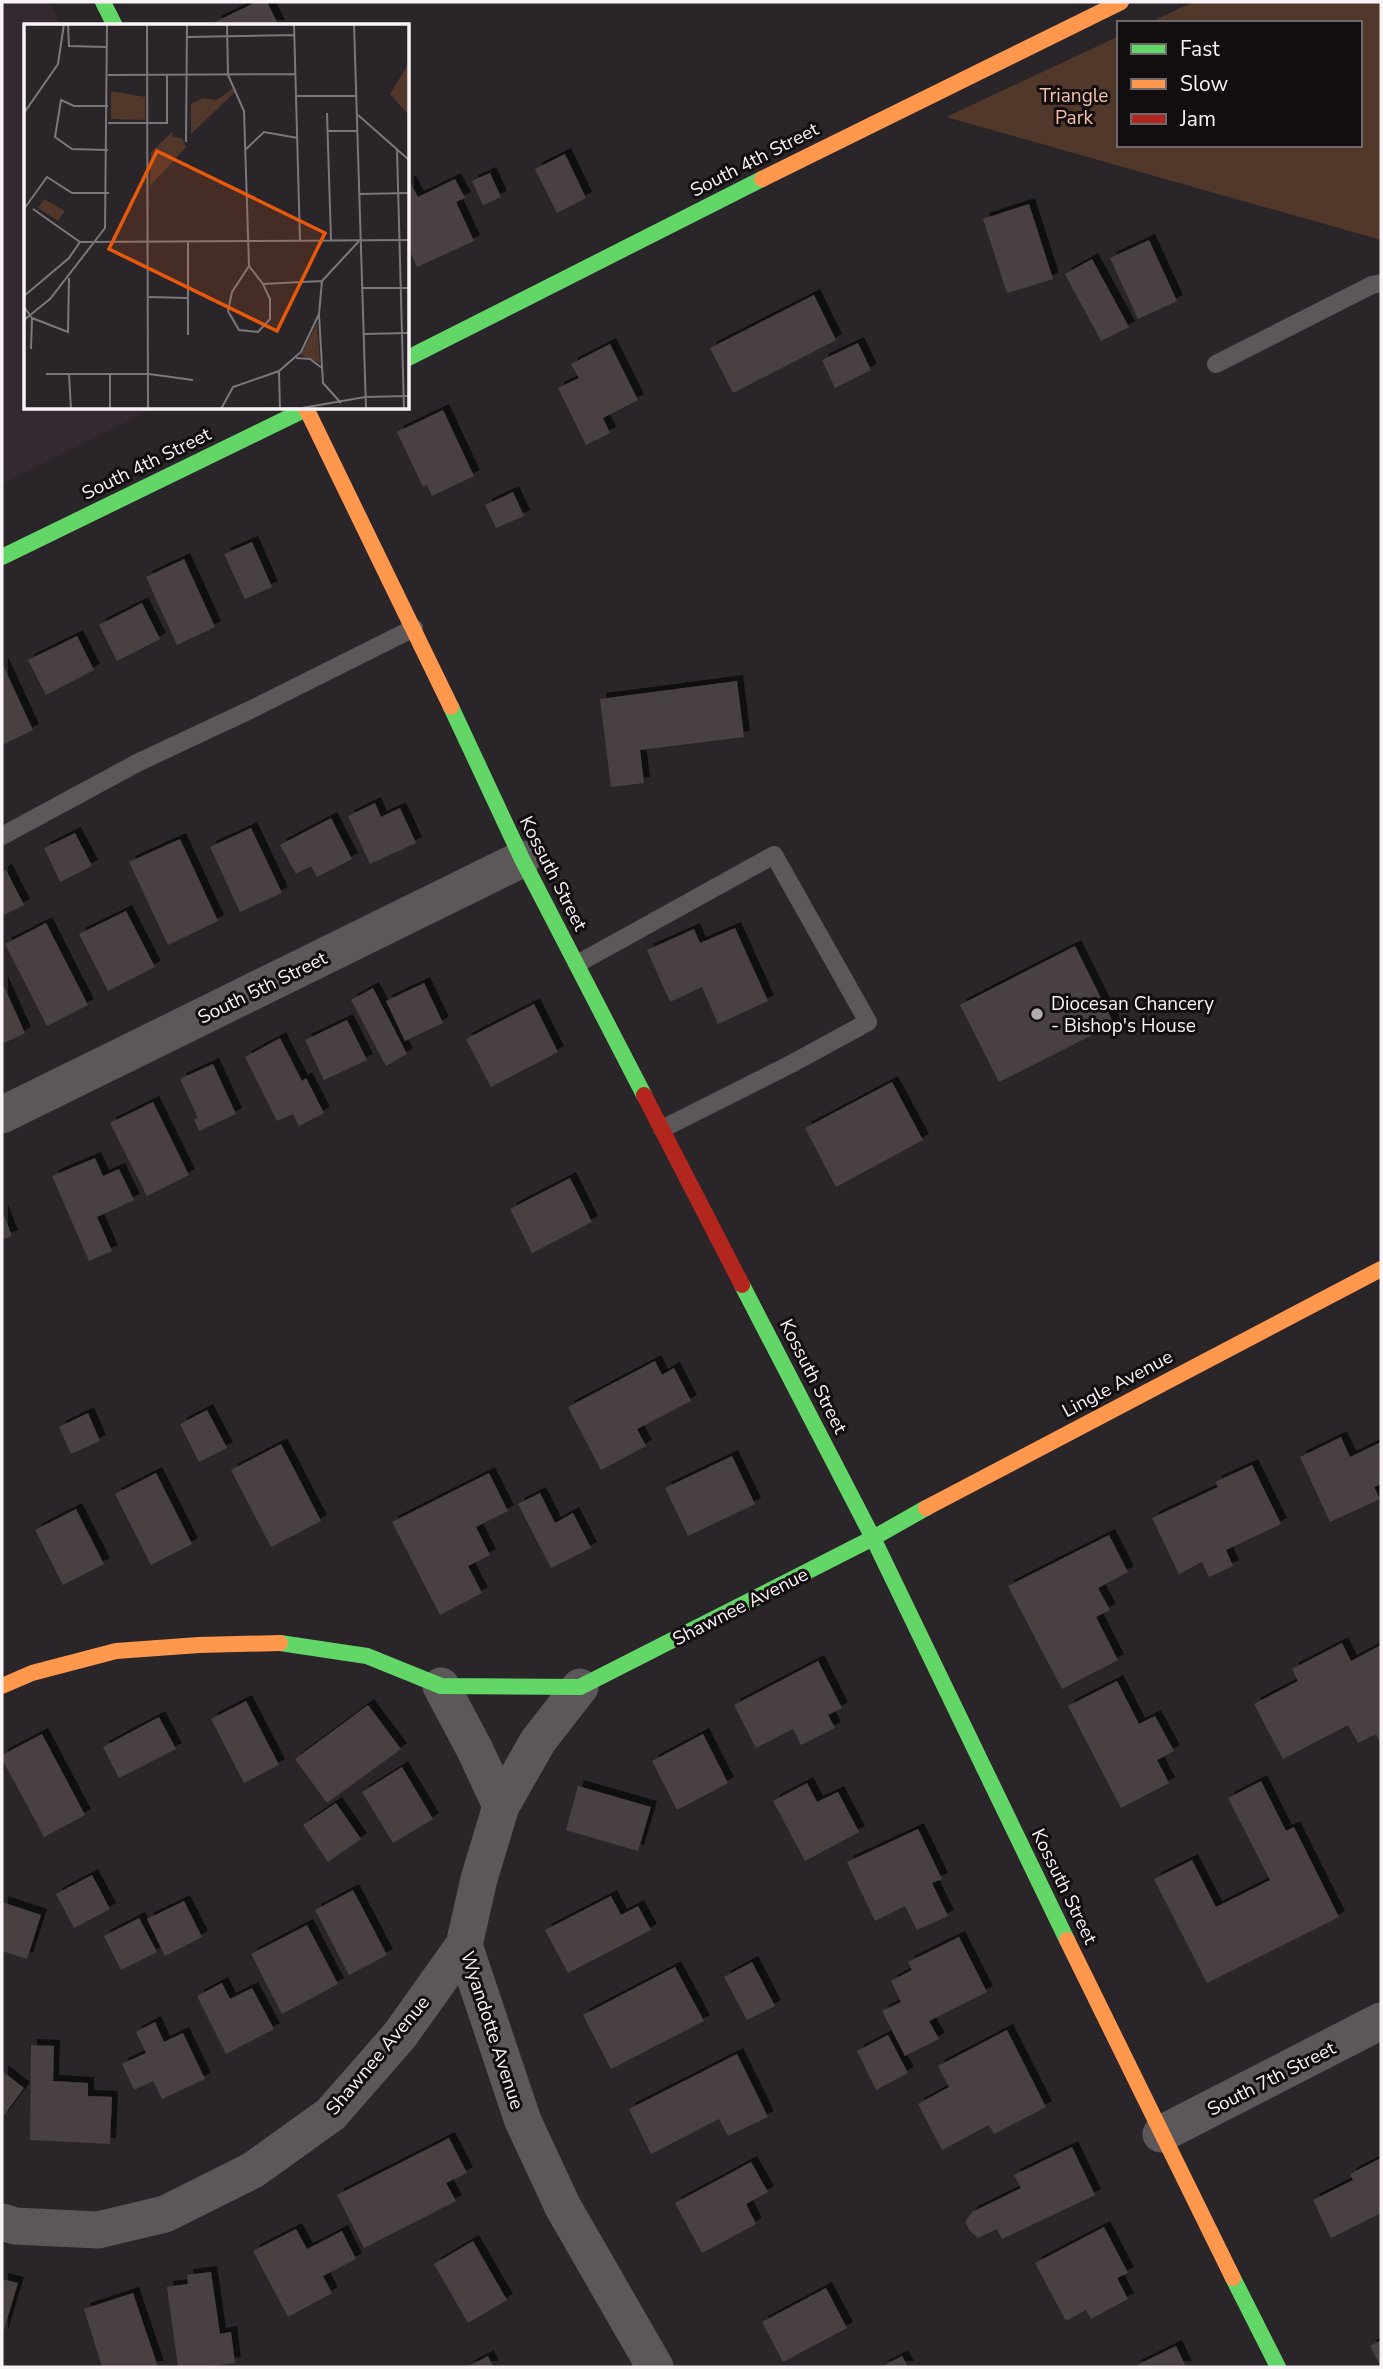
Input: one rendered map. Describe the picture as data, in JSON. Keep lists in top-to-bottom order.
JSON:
{
  "streets": {
    "street": [
      "South 4th Street",
      "Kossuth Street",
      "South 5th Street",
      "Lingle Avenue",
      "Shawnee Avenue",
      "Wyandotte Avenue",
      "South 7th Street"
    ]
  },
  "crossings": [
    ["Kossuth Street", "South 5th Street"],
    ["Kossuth Street", "Lingle Avenue"],
    ["Kossuth Street", "Shawnee Avenue"],
    ["Kossuth Street", "South 7th Street"],
    ["Lingle Avenue", "Shawnee Avenue"],
    ["Shawnee Avenue", "Wyandotte Avenue"]
  ],
  "parks": ["Triangle Park"],
  "places": ["Diocesan Chancery - Bishop's House"],
  "legend": ["Fast", "Slow", "Jam"]
}
